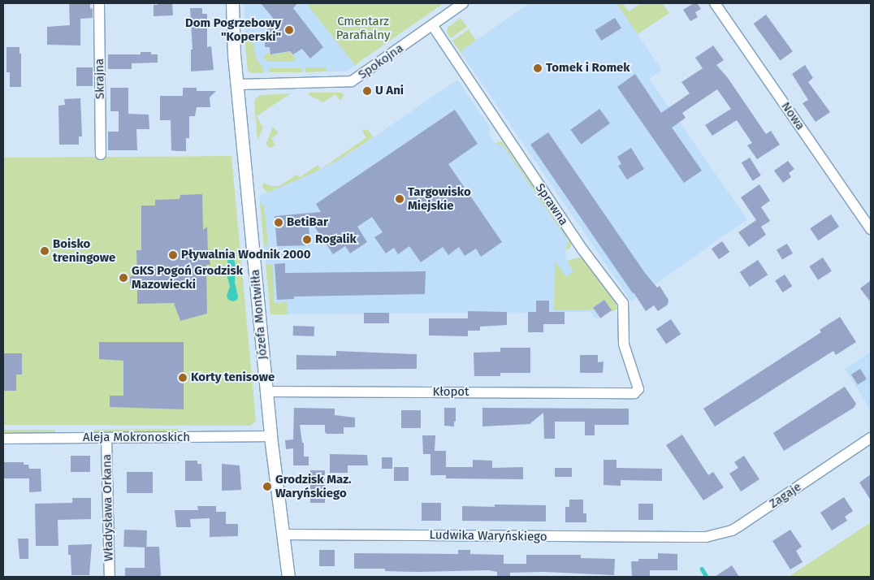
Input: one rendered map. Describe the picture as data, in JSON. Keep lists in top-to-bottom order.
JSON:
{
  "streets": {
    "street": [
      "Spokojna",
      "Skrajna",
      "Nowa",
      "Sprawna",
      "Józefa Montwiłła",
      "Kłopot",
      "Aleja Mokronoskich",
      "Zagaje",
      "Władysława Orkana",
      "Ludwika Waryńskiego"
    ]
  },
  "crossings": [
    ["Spokojna", "Sprawna"],
    ["Spokojna", "Józefa Montwiłła"],
    ["Sprawna", "Kłopot"],
    ["Józefa Montwiłła", "Kłopot"],
    ["Józefa Montwiłła", "Aleja Mokronoskich"],
    ["Józefa Montwiłła", "Ludwika Waryńskiego"],
    ["Aleja Mokronoskich", "Władysława Orkana"],
    ["Zagaje", "Ludwika Waryńskiego"]
  ],
  "parks": ["Cmentarz Parafialny"],
  "places": [
    "Dom Pogrzebowy \"Koperski\"",
    "Tomek i Romek",
    "U Ani",
    "Targowisko Miejskie",
    "BetiBar",
    "Rogalik",
    "Boisko treningowe",
    "Pływalnia Wodnik 2000",
    "GKS Pogoń Grodzisk Mazowiecki",
    "Korty tenisowe",
    "Grodzisk Maz. Waryńskiego"
  ]
}
